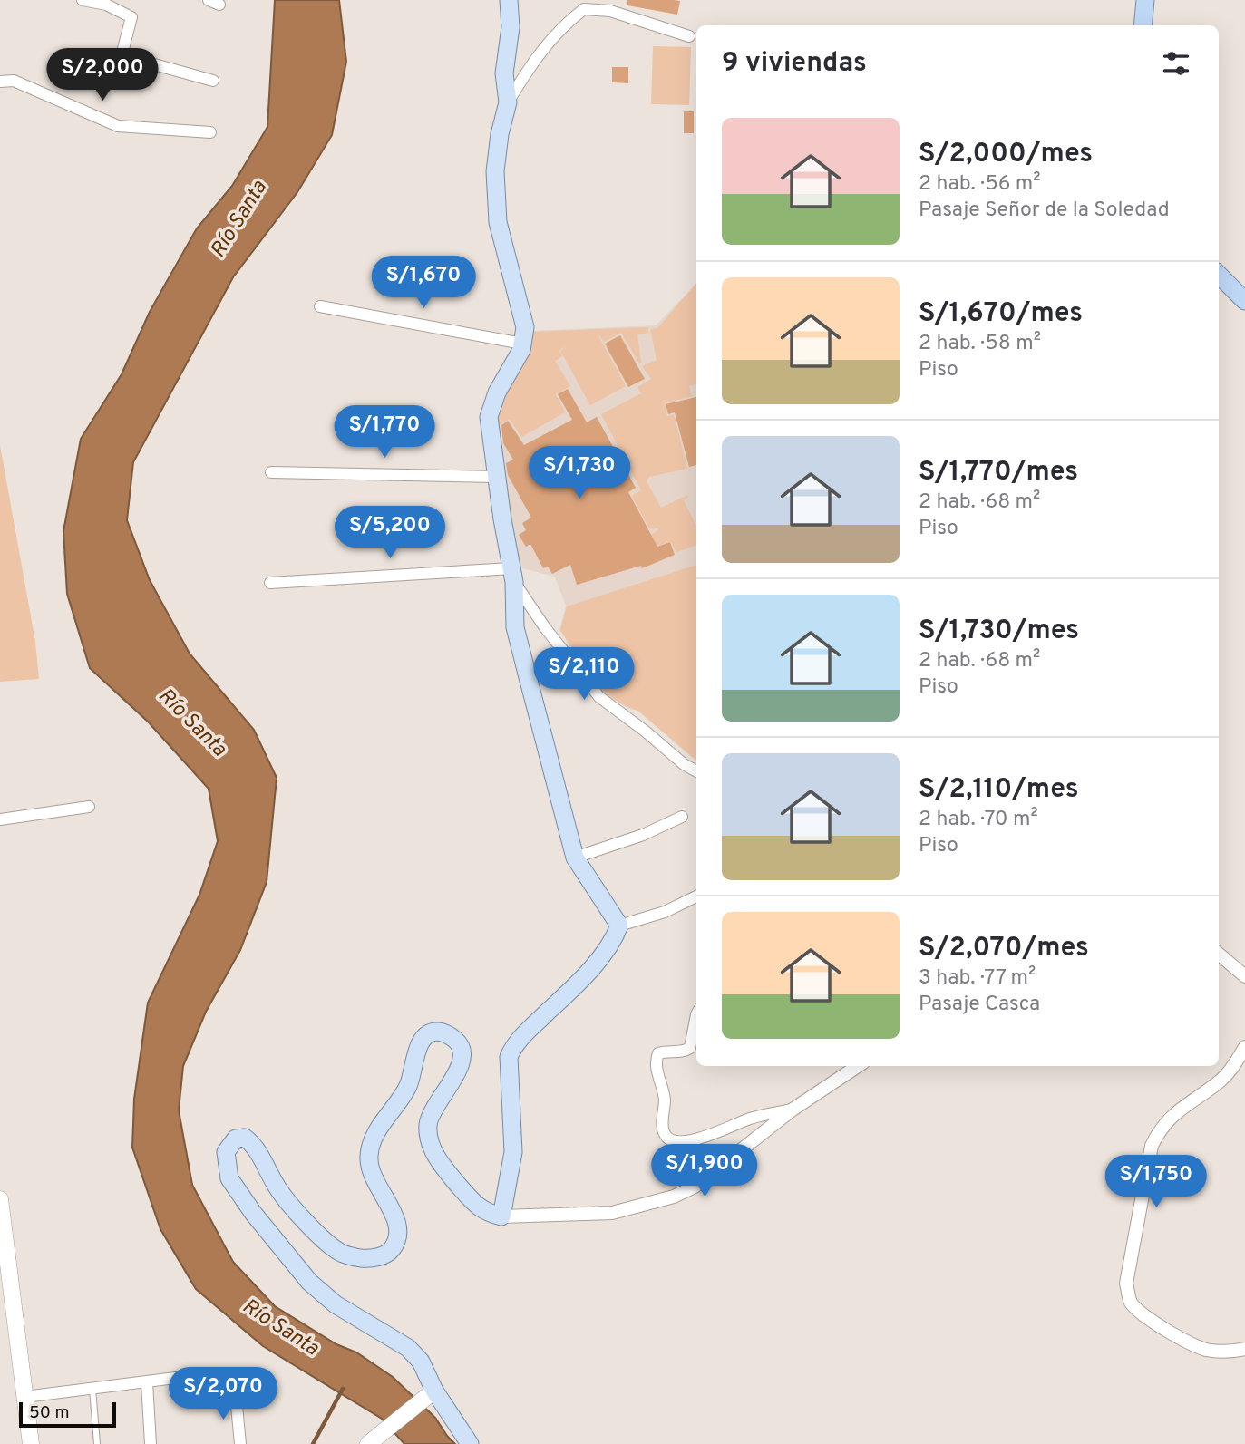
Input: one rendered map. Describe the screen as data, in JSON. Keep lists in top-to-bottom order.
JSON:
{
  "water": ["Río Santa"],
  "scale_bar": "50 m",
  "page": {
    "heading": "9 viviendas",
    "price": [
      "S/2,000",
      "S/1,670",
      "S/1,770",
      "S/1,730",
      "S/5,200",
      "S/2,110",
      "S/1,900",
      "S/1,750",
      "S/2,070"
    ],
    "list": [
      {
        "name": "S/2,000/mes",
        "note": "2 hab. · 56 m² · Pasaje Señor de la Soledad"
      },
      {
        "name": "S/1,670/mes",
        "note": "2 hab. · 58 m² · Piso"
      },
      {
        "name": "S/1,770/mes",
        "note": "2 hab. · 68 m² · Piso"
      },
      {
        "name": "S/1,730/mes",
        "note": "2 hab. · 68 m² · Piso"
      },
      {
        "name": "S/2,110/mes",
        "note": "2 hab. · 70 m² · Piso"
      },
      {
        "name": "S/2,070/mes",
        "note": "3 hab. · 77 m² · Pasaje Casca"
      }
    ],
    "scale": "50 m"
  }
}
